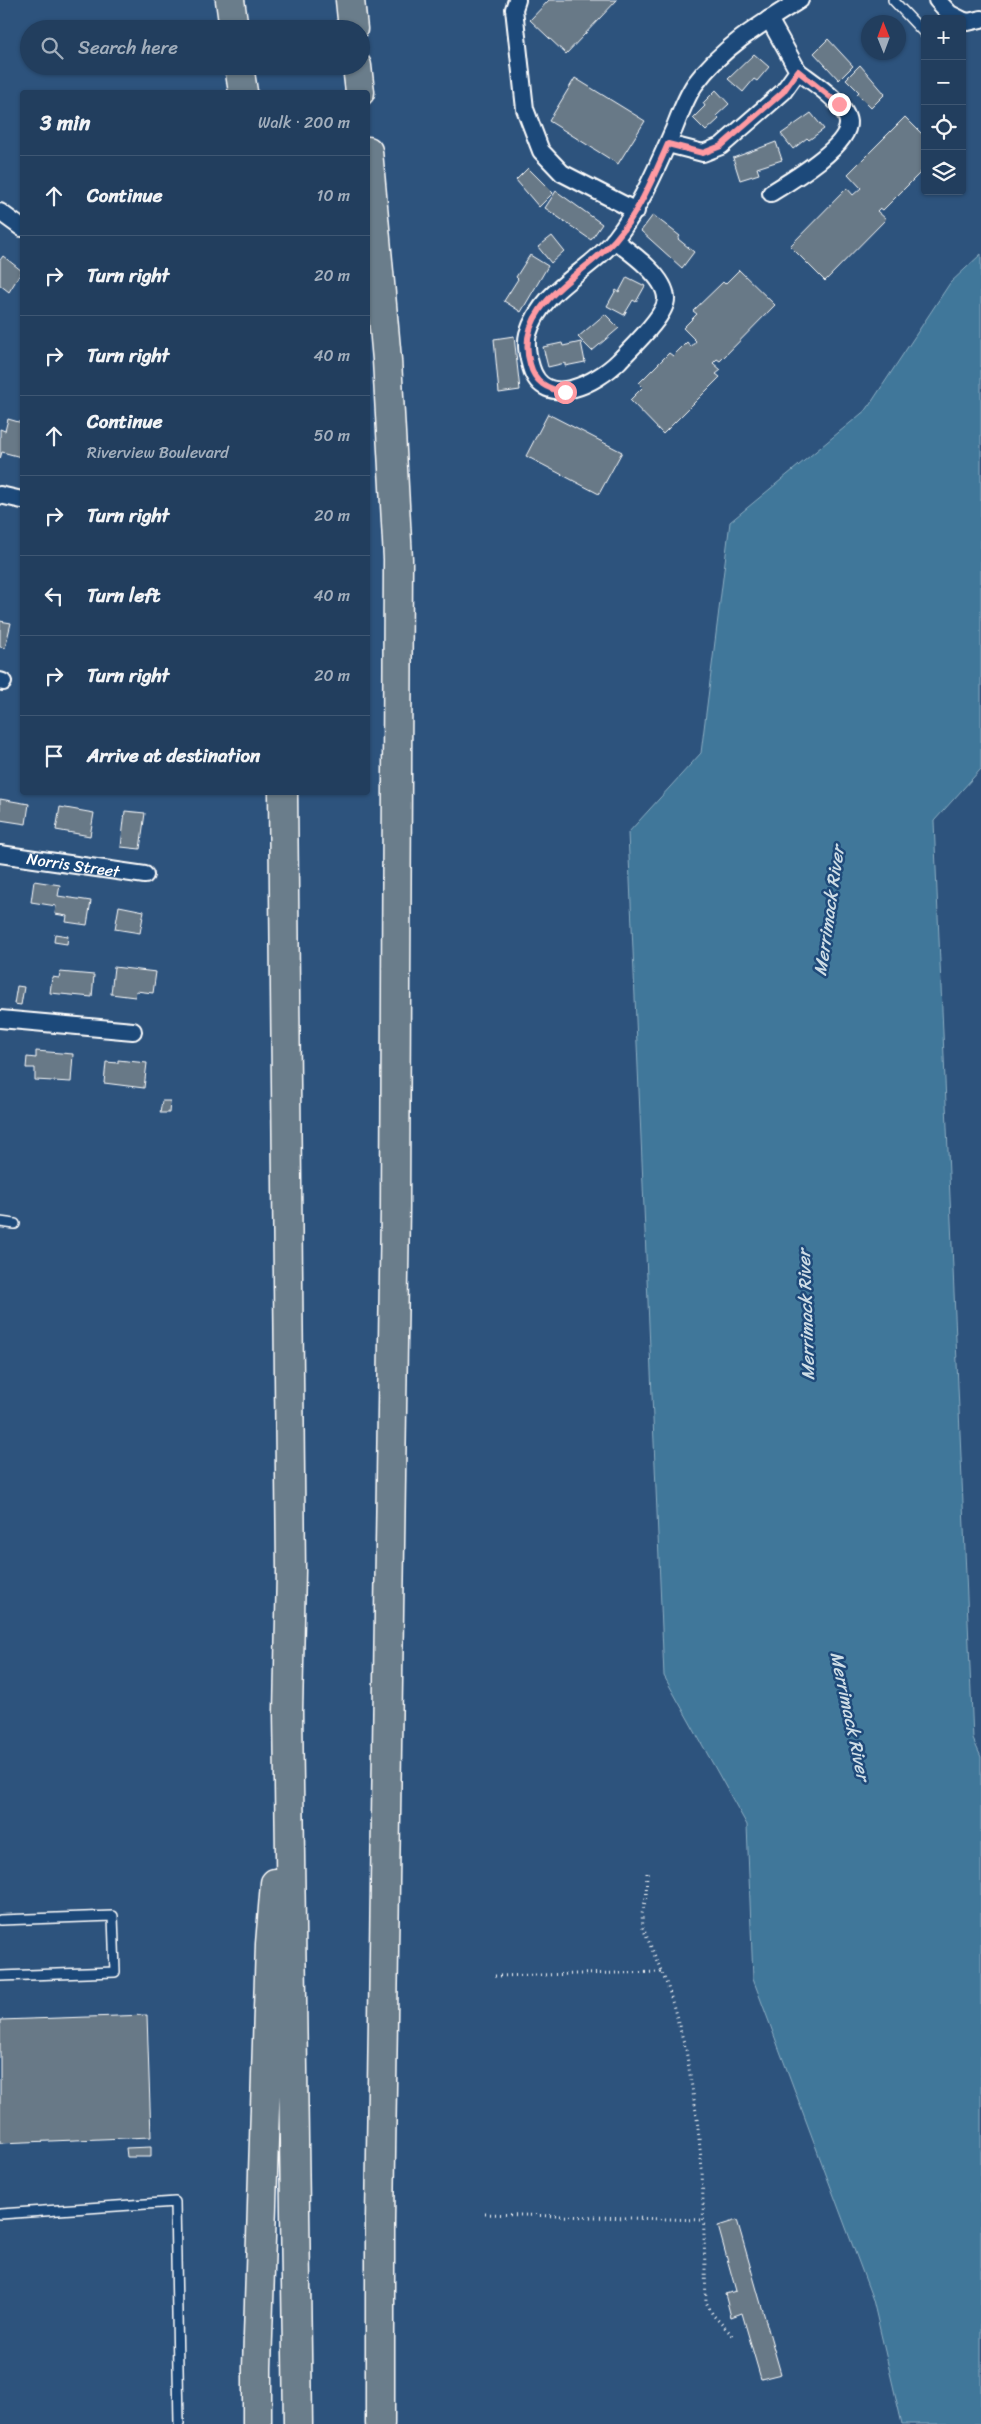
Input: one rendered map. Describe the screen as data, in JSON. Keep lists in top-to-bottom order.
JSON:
{
  "streets": {
    "street": ["Norris Street"]
  },
  "water": ["Merrimack River"],
  "north": "top",
  "page": {
    "map_buttons": ["+", "−"],
    "search": "Search here",
    "heading": ["3 min", "Walk · 200 m"],
    "list": [
      ["Continue", "10 m"],
      ["Turn right", "20 m"],
      ["Turn right", "40 m"],
      ["Continue", "Riverview Boulevard", "50 m"],
      ["Turn right", "20 m"],
      ["Turn left", "40 m"],
      ["Turn right", "20 m"],
      "Arrive at destination"
    ]
  }
}
